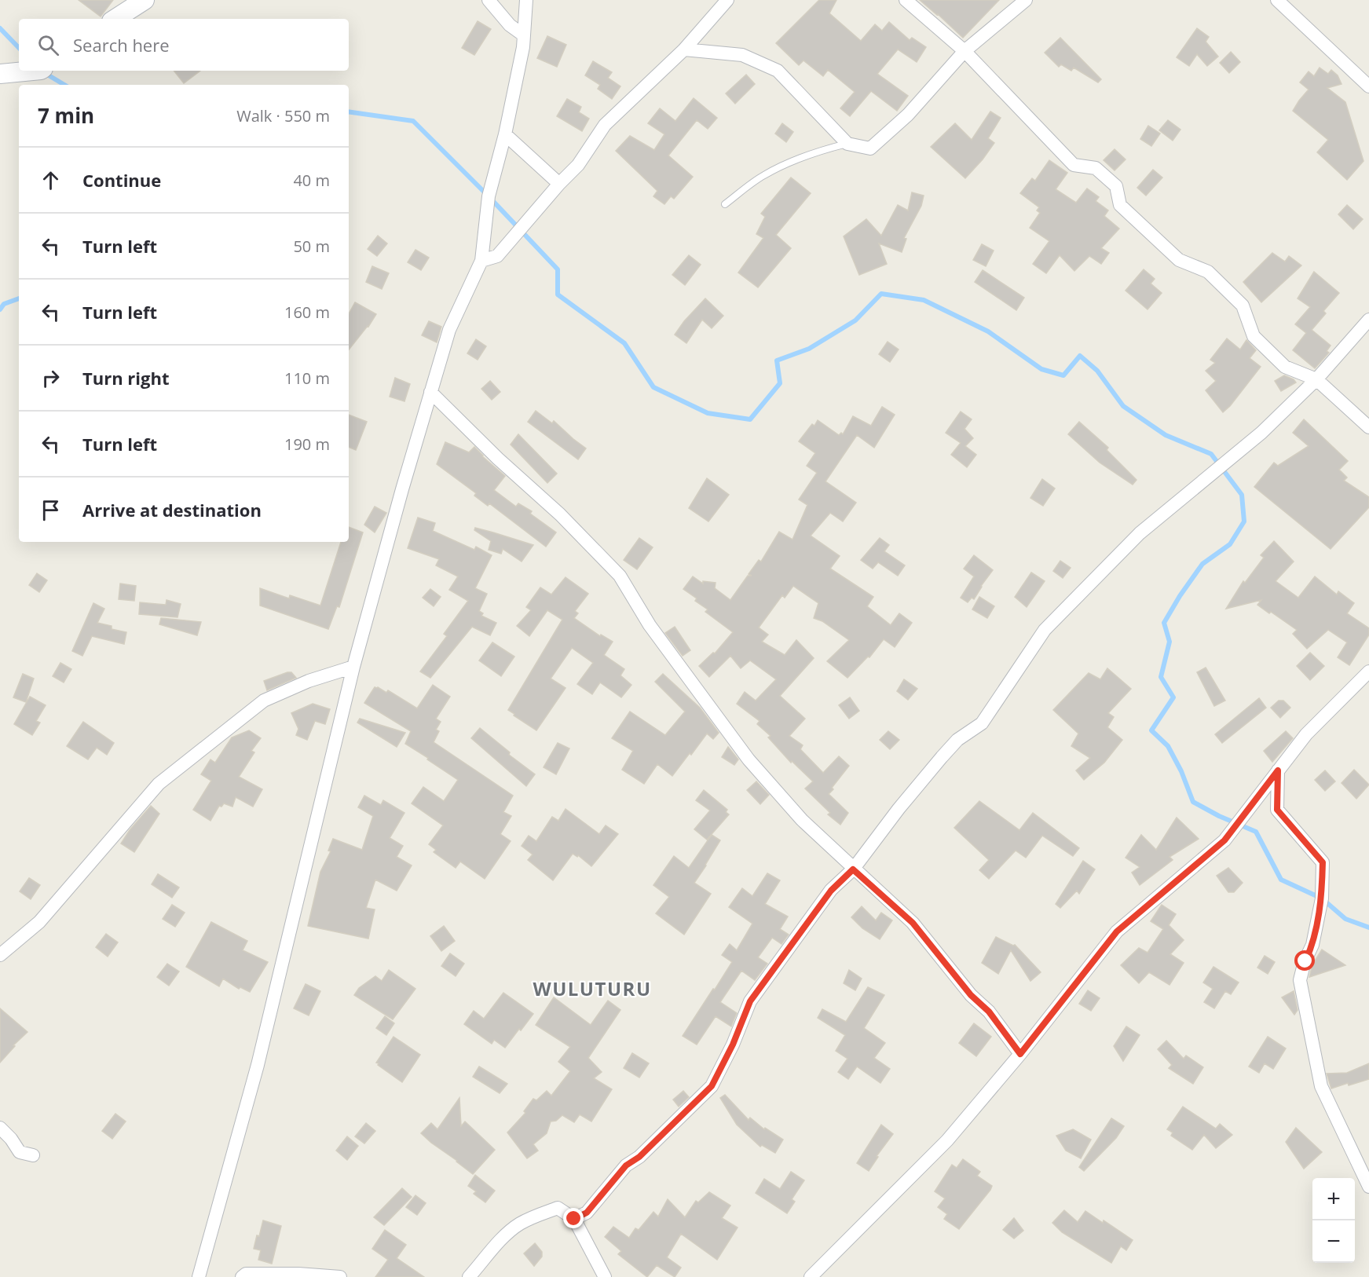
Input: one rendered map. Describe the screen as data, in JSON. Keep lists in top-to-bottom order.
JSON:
{
  "districts": ["WULUTURU"],
  "page": {
    "search": "Search here",
    "heading": ["7 min", "Walk · 550 m"],
    "list": [
      ["Continue", "40 m"],
      ["Turn left", "50 m"],
      ["Turn left", "160 m"],
      ["Turn right", "110 m"],
      ["Turn left", "190 m"],
      "Arrive at destination"
    ],
    "map_buttons": ["+", "−"]
  }
}
